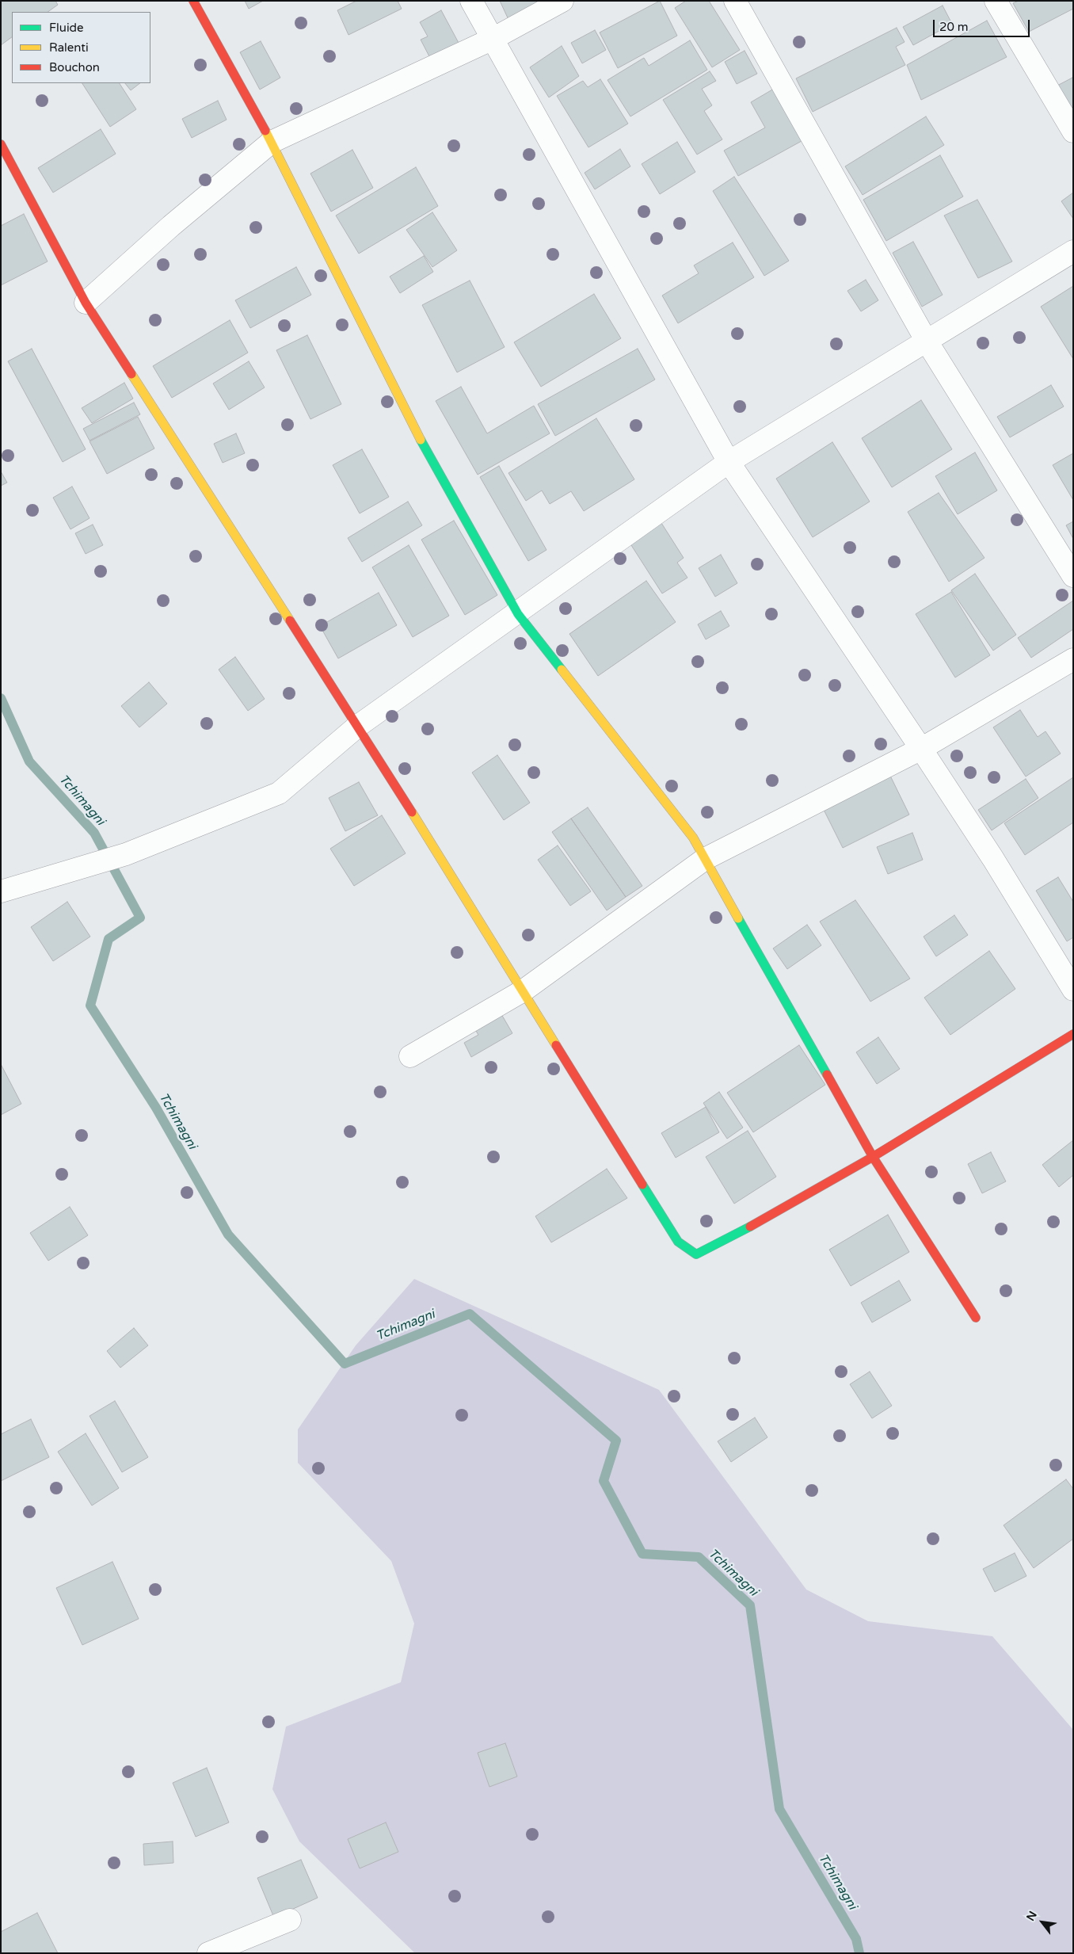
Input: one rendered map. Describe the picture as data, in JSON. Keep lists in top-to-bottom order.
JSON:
{
  "water": ["Tchimagni"],
  "legend": ["Fluide", "Ralenti", "Bouchon"],
  "scale_bar": "20 m",
  "north": "top left"
}
